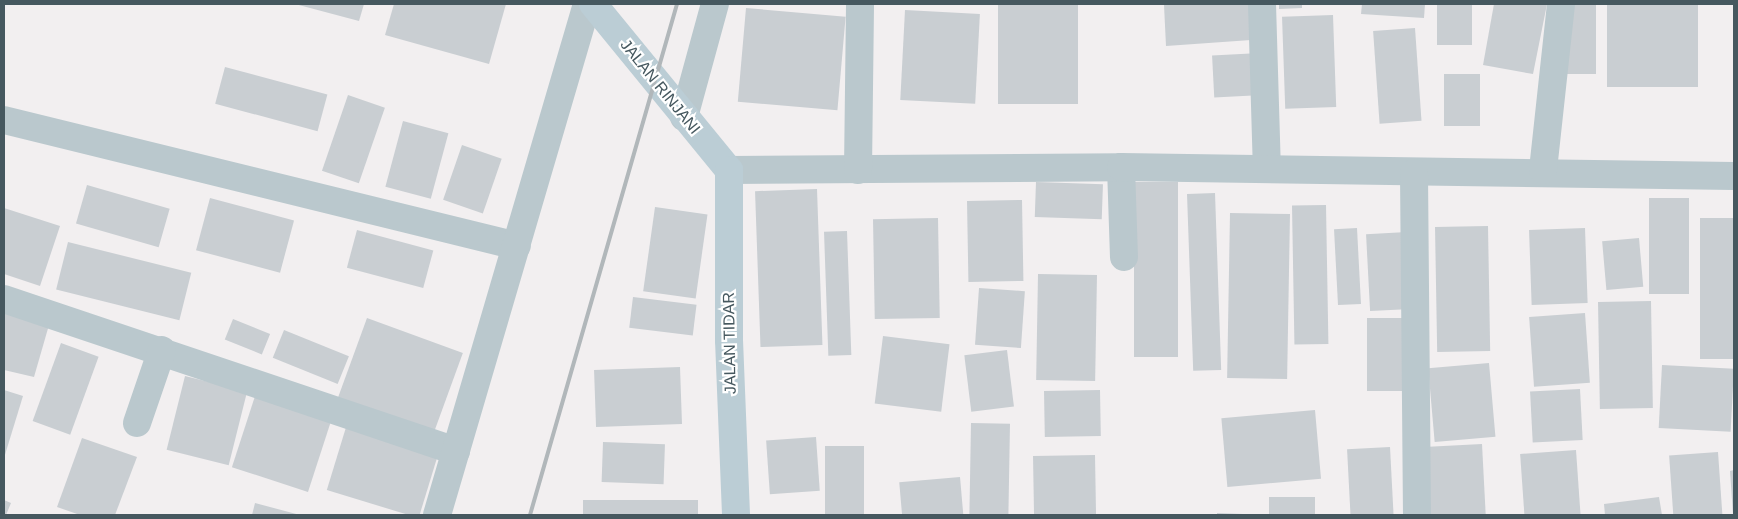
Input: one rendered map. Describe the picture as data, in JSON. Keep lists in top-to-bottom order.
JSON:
{
  "streets": {
    "street": ["JALAN RINJANI", "JALAN TIDAR"]
  },
  "crossings": [
    ["JALAN RINJANI", "JALAN TIDAR"]
  ]
}
